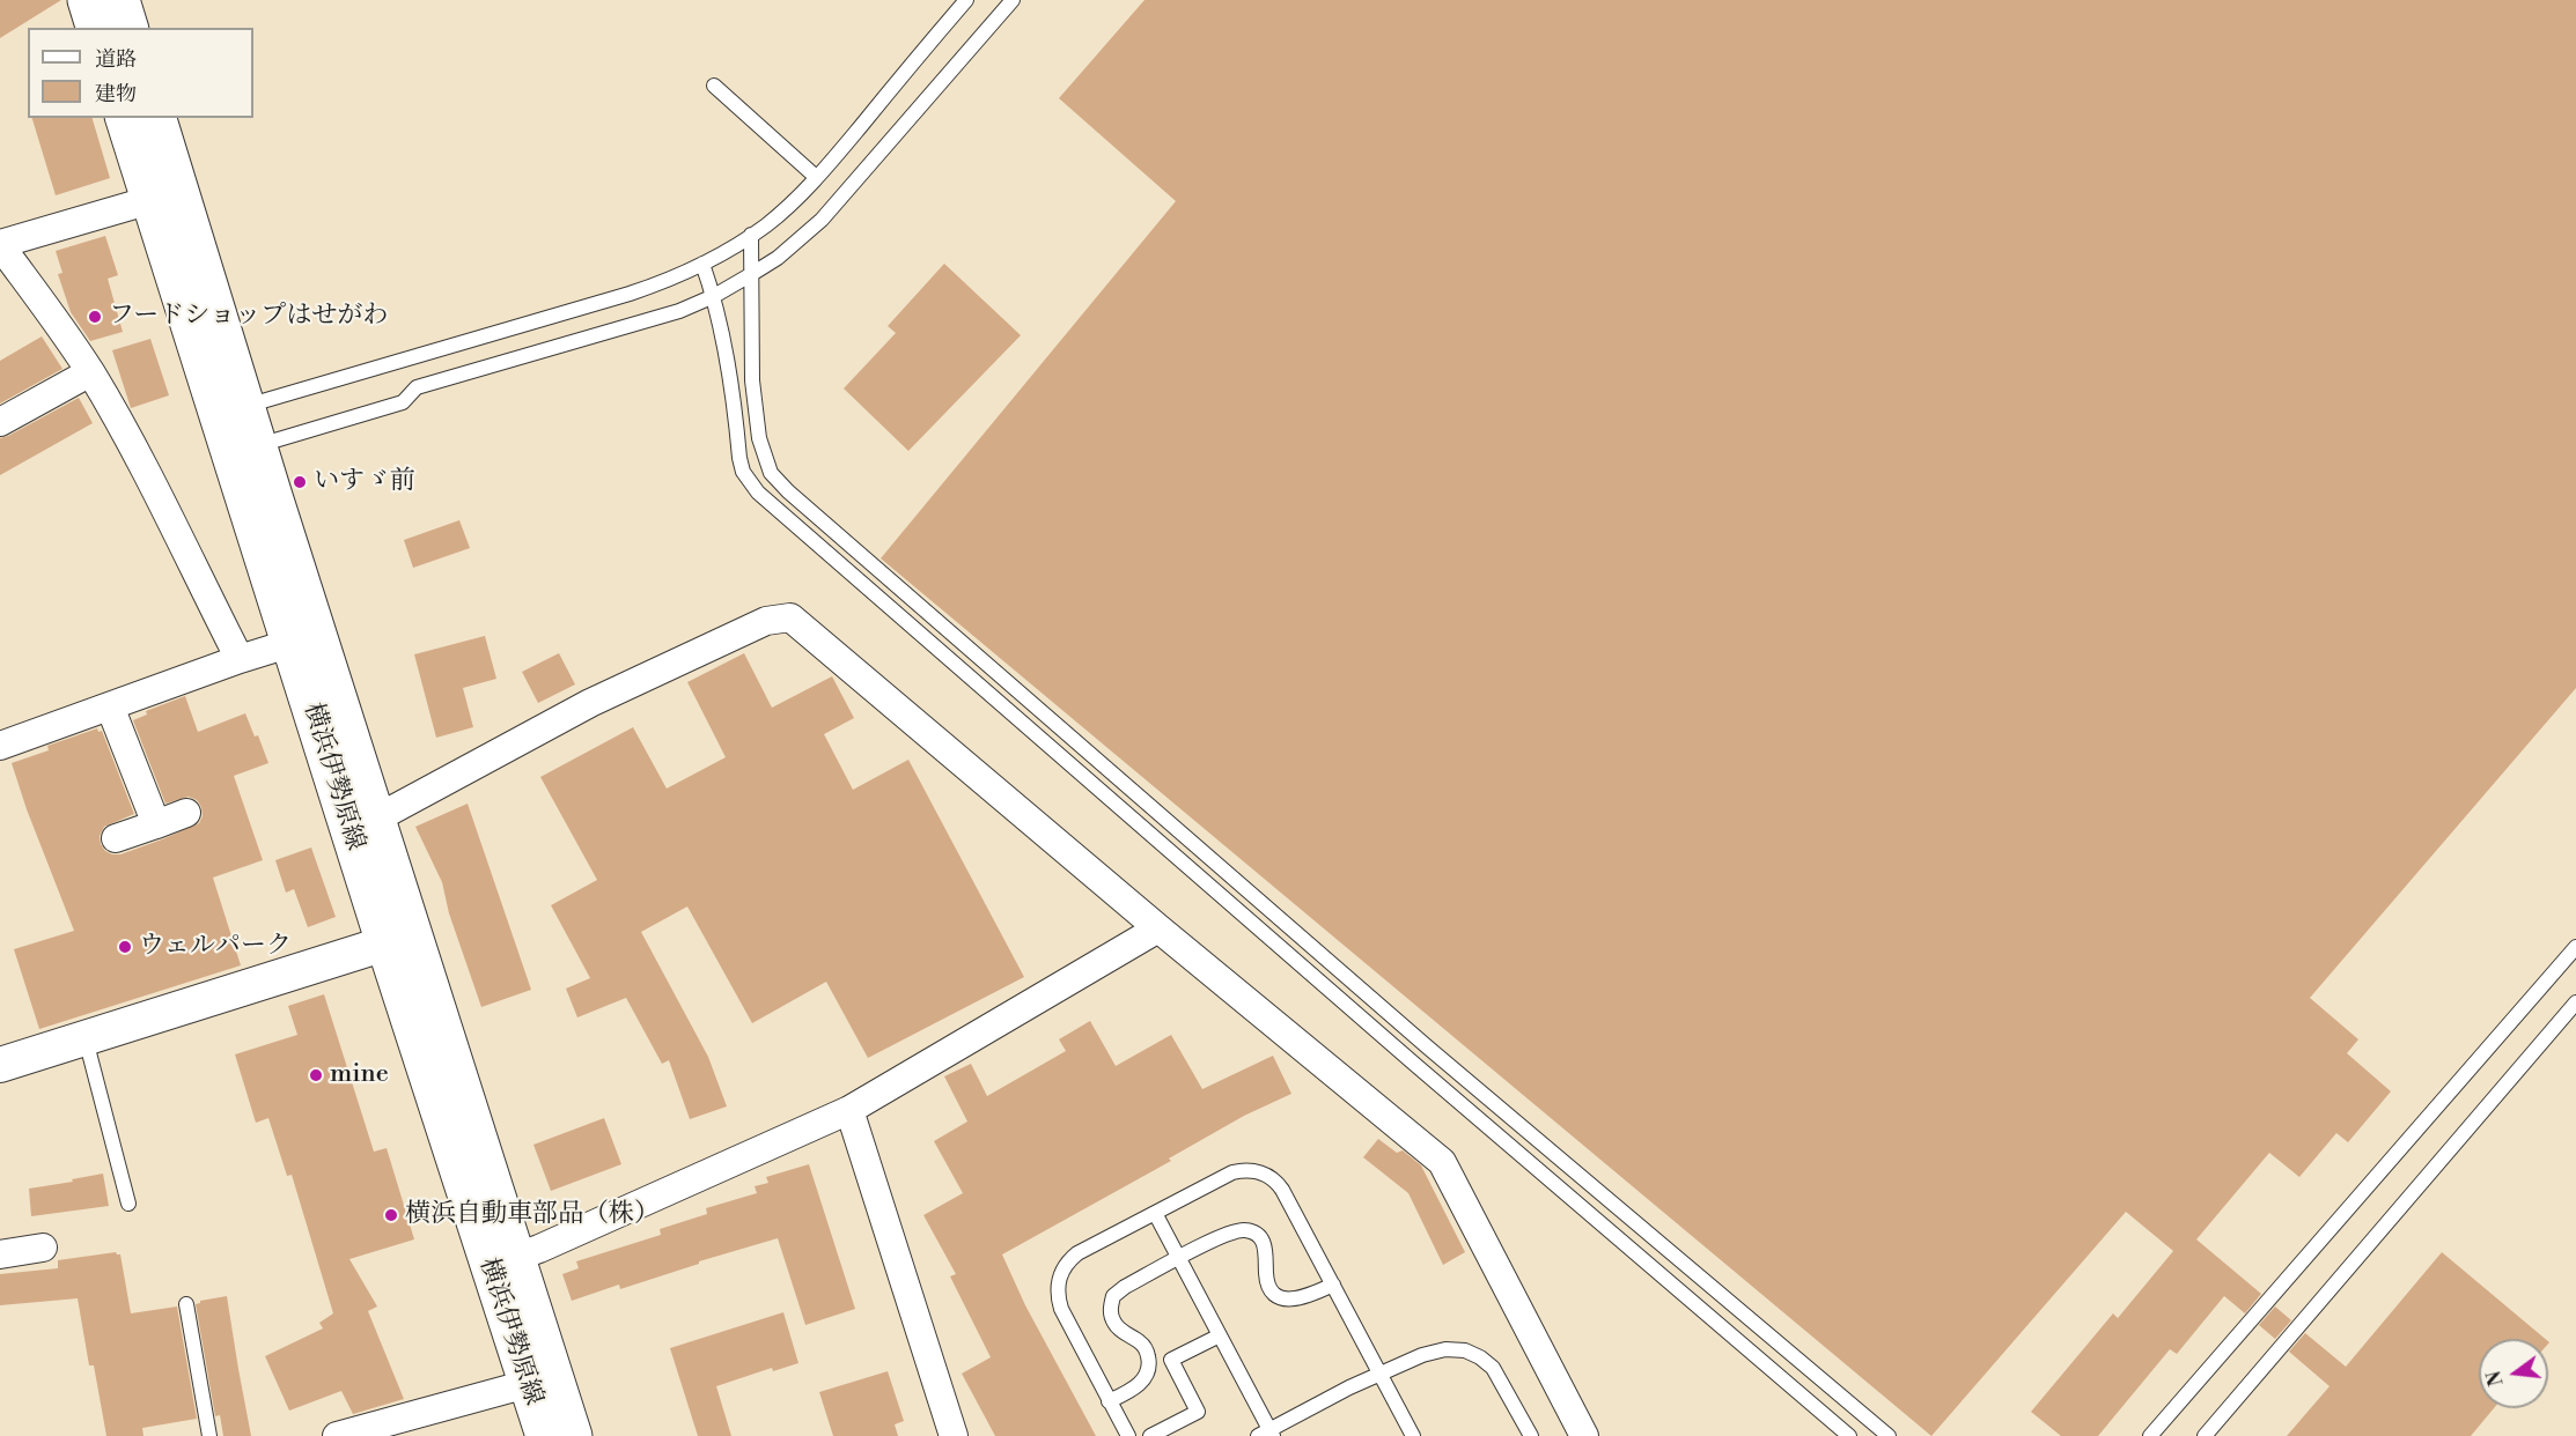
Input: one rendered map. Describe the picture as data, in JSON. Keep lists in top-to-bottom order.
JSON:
{
  "streets": {
    "main road": ["横浜伊勢原線"]
  },
  "places": [
    "フードショップはせがわ",
    "いすゞ前",
    "ウェルパーク",
    "mine",
    "横浜自動車部品（株）"
  ],
  "legend": ["道路", "建物"],
  "north": "left"
}
